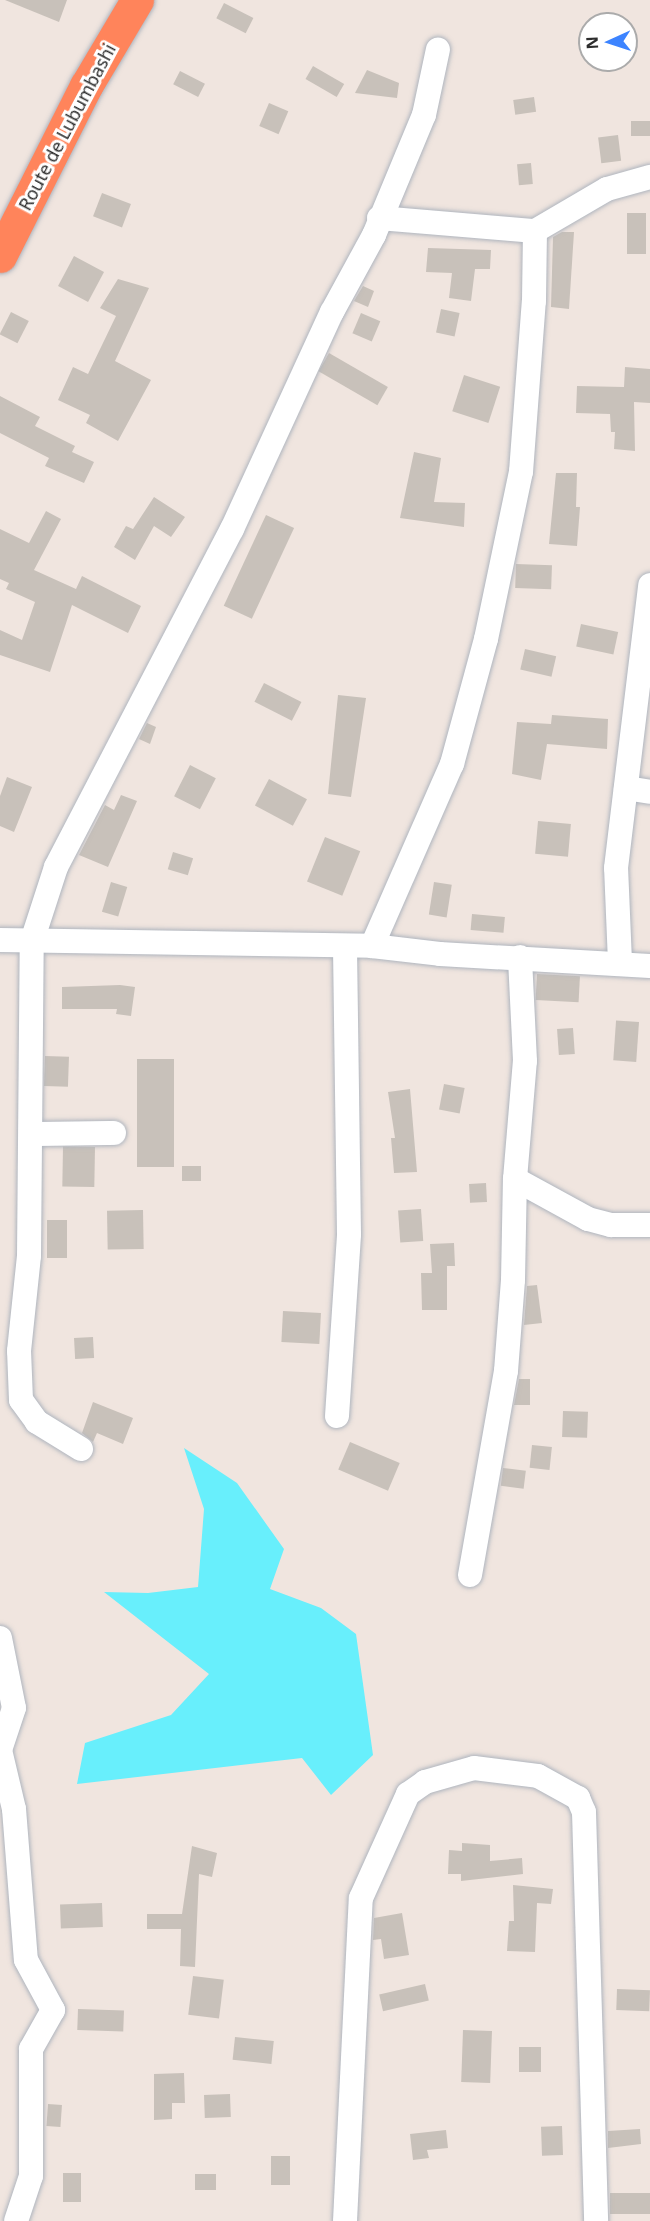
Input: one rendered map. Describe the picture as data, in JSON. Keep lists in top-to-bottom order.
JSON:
{
  "streets": {
    "highway": ["Route de Lubumbashi"]
  },
  "north": "left"
}
